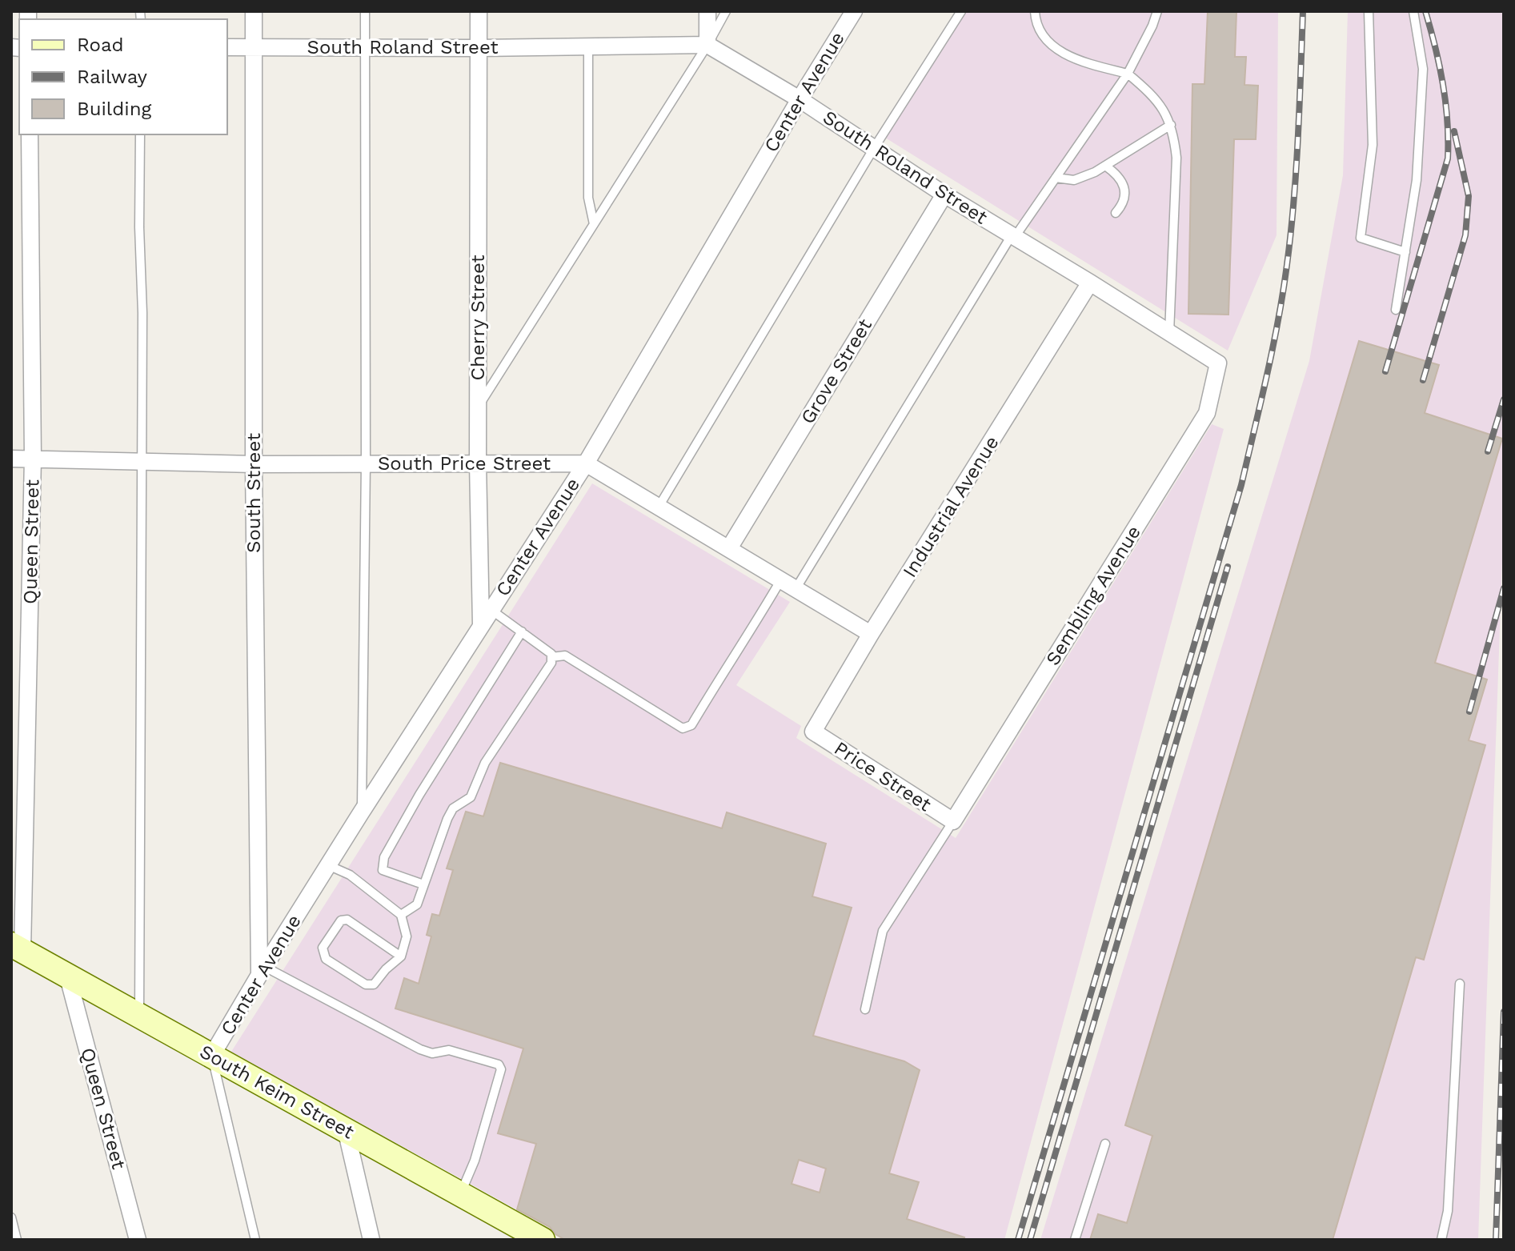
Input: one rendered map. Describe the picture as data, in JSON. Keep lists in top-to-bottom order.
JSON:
{
  "streets": {
    "street": [
      "South Roland Street",
      "Center Avenue",
      "Cherry Street",
      "Grove Street",
      "South Price Street",
      "South Street",
      "Industrial Avenue",
      "Queen Street",
      "Sembling Avenue",
      "Price Street",
      "South Keim Street"
    ]
  },
  "crossings": [
    ["South Roland Street", "Center Avenue"],
    ["South Roland Street", "Cherry Street"],
    ["South Roland Street", "Grove Street"],
    ["South Roland Street", "South Street"],
    ["South Roland Street", "Industrial Avenue"],
    ["South Roland Street", "Sembling Avenue"],
    ["Center Avenue", "Cherry Street"],
    ["Center Avenue", "South Price Street"],
    ["Center Avenue", "South Street"],
    ["Center Avenue", "South Keim Street"],
    ["Cherry Street", "South Price Street"],
    ["South Price Street", "South Street"],
    ["South Price Street", "Queen Street"],
    ["Industrial Avenue", "Price Street"],
    ["Queen Street", "South Keim Street"],
    ["Sembling Avenue", "Price Street"]
  ],
  "legend": ["Road", "Railway", "Building"]
}
